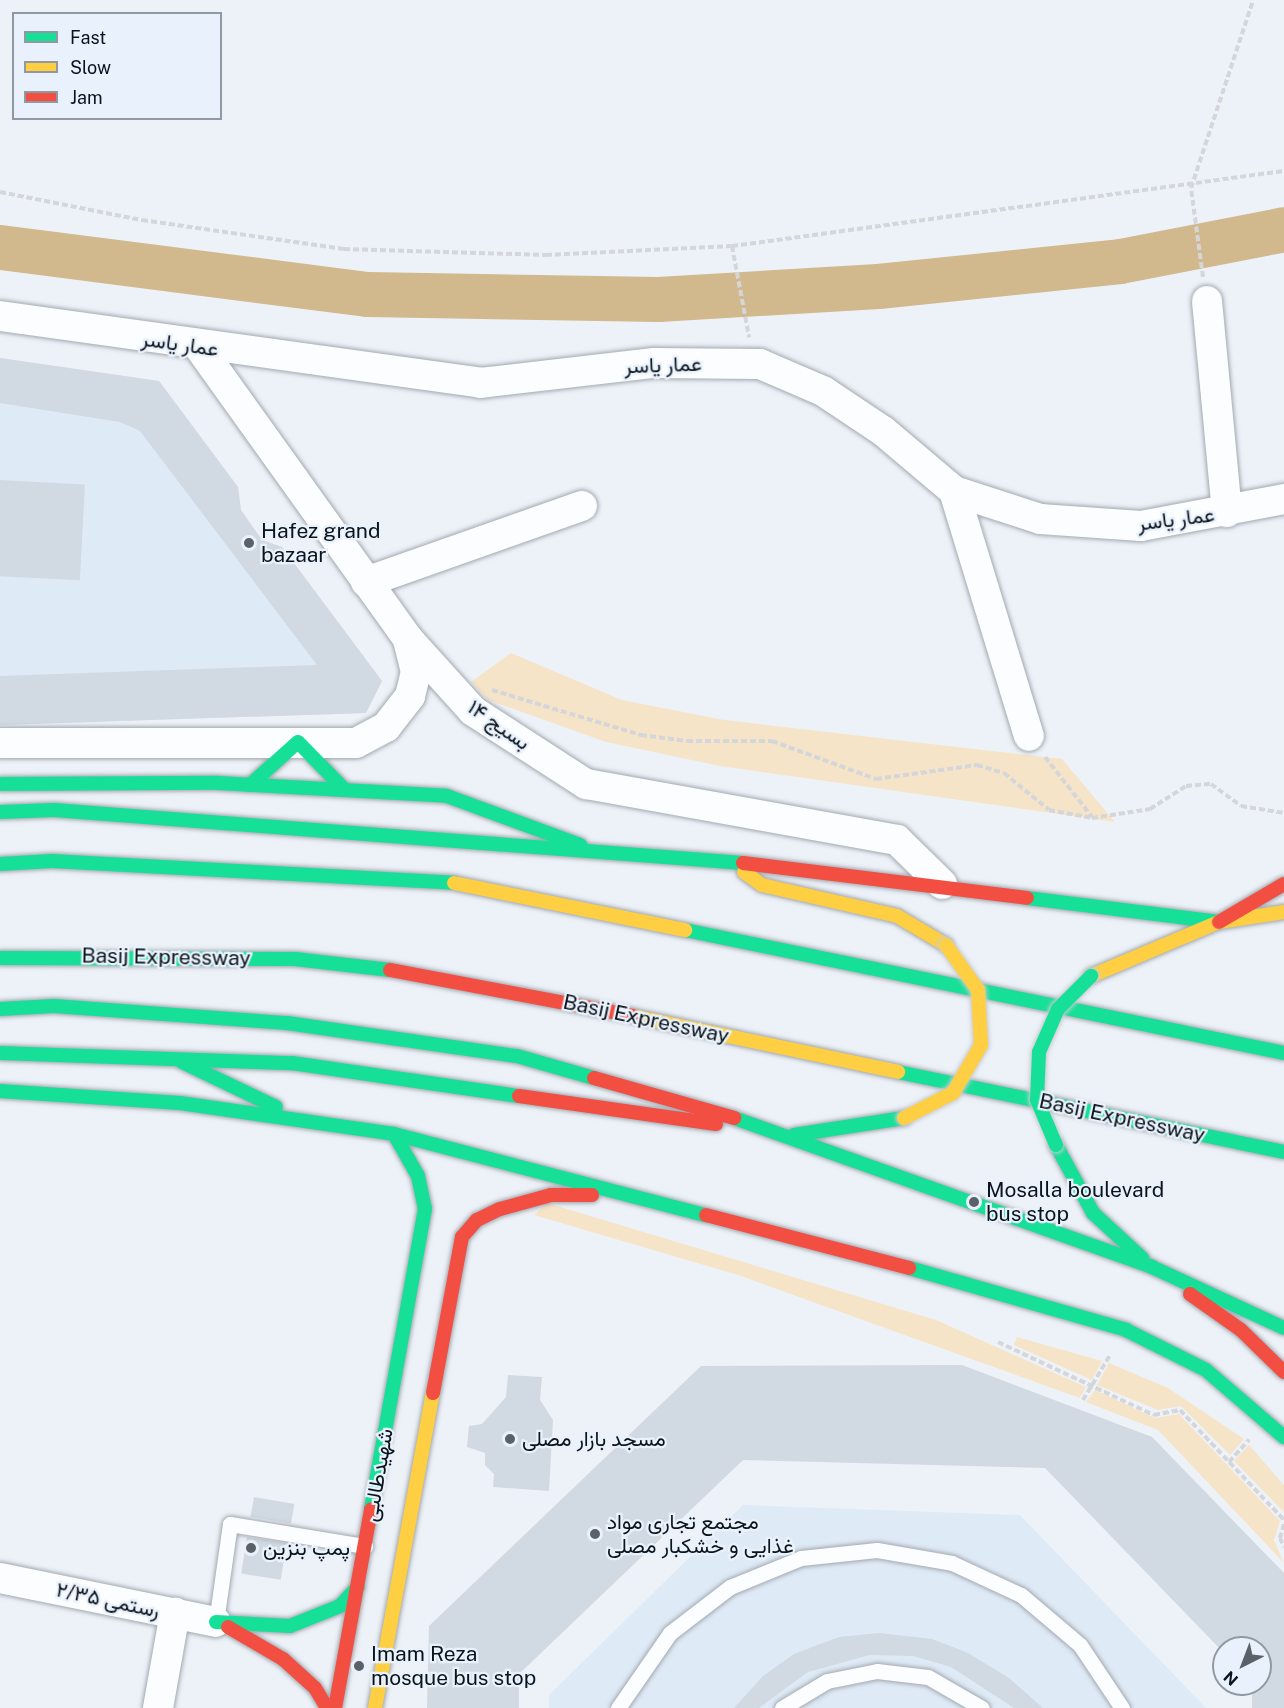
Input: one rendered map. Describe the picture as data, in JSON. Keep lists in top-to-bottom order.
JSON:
{
  "streets": {
    "main road": ["Basij Expressway", "شهیدطالبی"],
    "street": ["عمار یاسر", "بسیج ۱۴", "رستمی ۲/۳۵"]
  },
  "crossings": [
    ["عمار یاسر", "بسیج ۱۴"]
  ],
  "places": [
    "Hafez grand bazaar",
    "Mosalla boulevard bus stop",
    "مسجد بازار مصلی",
    "مجتمع تجاری مواد غذایی و خشکبار مصلی",
    "پمپ بنزین",
    "Imam Reza mosque bus stop"
  ],
  "legend": ["Fast", "Slow", "Jam"],
  "north": "bottom left"
}
